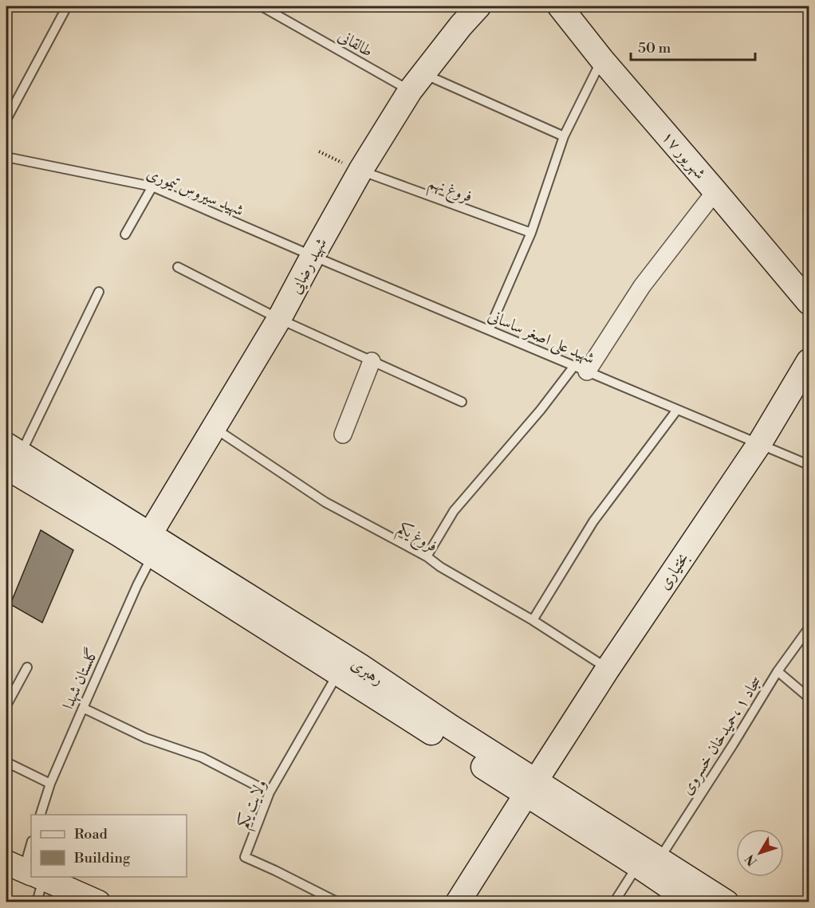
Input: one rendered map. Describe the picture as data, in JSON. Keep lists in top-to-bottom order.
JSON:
{
  "streets": {
    "street": [
      "۱۷ شهریور",
      "شهید رضایی",
      "بختیاری",
      "رهبری"
    ],
    "lane": [
      "طالقانی",
      "فروغ نهم",
      "شهید سیروس تیموری",
      "شهید علی اصغر ساسانی",
      "فروغ یکم",
      "گلستان شهدا",
      "سجاد ۱ ،حمیدخان خسروی",
      "ولایت یکم"
    ]
  },
  "crossings": [
    ["طالقانی", "شهید رضایی"],
    ["فروغ نهم", "شهید رضایی"],
    ["شهید سیروس تیموری", "شهید رضایی"],
    ["شهید سیروس تیموری", "شهید علی اصغر ساسانی"],
    ["شهید رضایی", "شهید علی اصغر ساسانی"],
    ["شهید رضایی", "فروغ یکم"],
    ["شهید رضایی", "رهبری"],
    ["شهید رضایی", "گلستان شهدا"],
    ["شهید علی اصغر ساسانی", "بختیاری"],
    ["فروغ یکم", "بختیاری"],
    ["بختیاری", "رهبری"],
    ["رهبری", "گلستان شهدا"],
    ["رهبری", "سجاد ۱ ،حمیدخان خسروی"],
    ["رهبری", "ولایت یکم"]
  ],
  "legend": ["Road", "Building"],
  "scale_bar": "50 m",
  "north": "bottom left"
}
